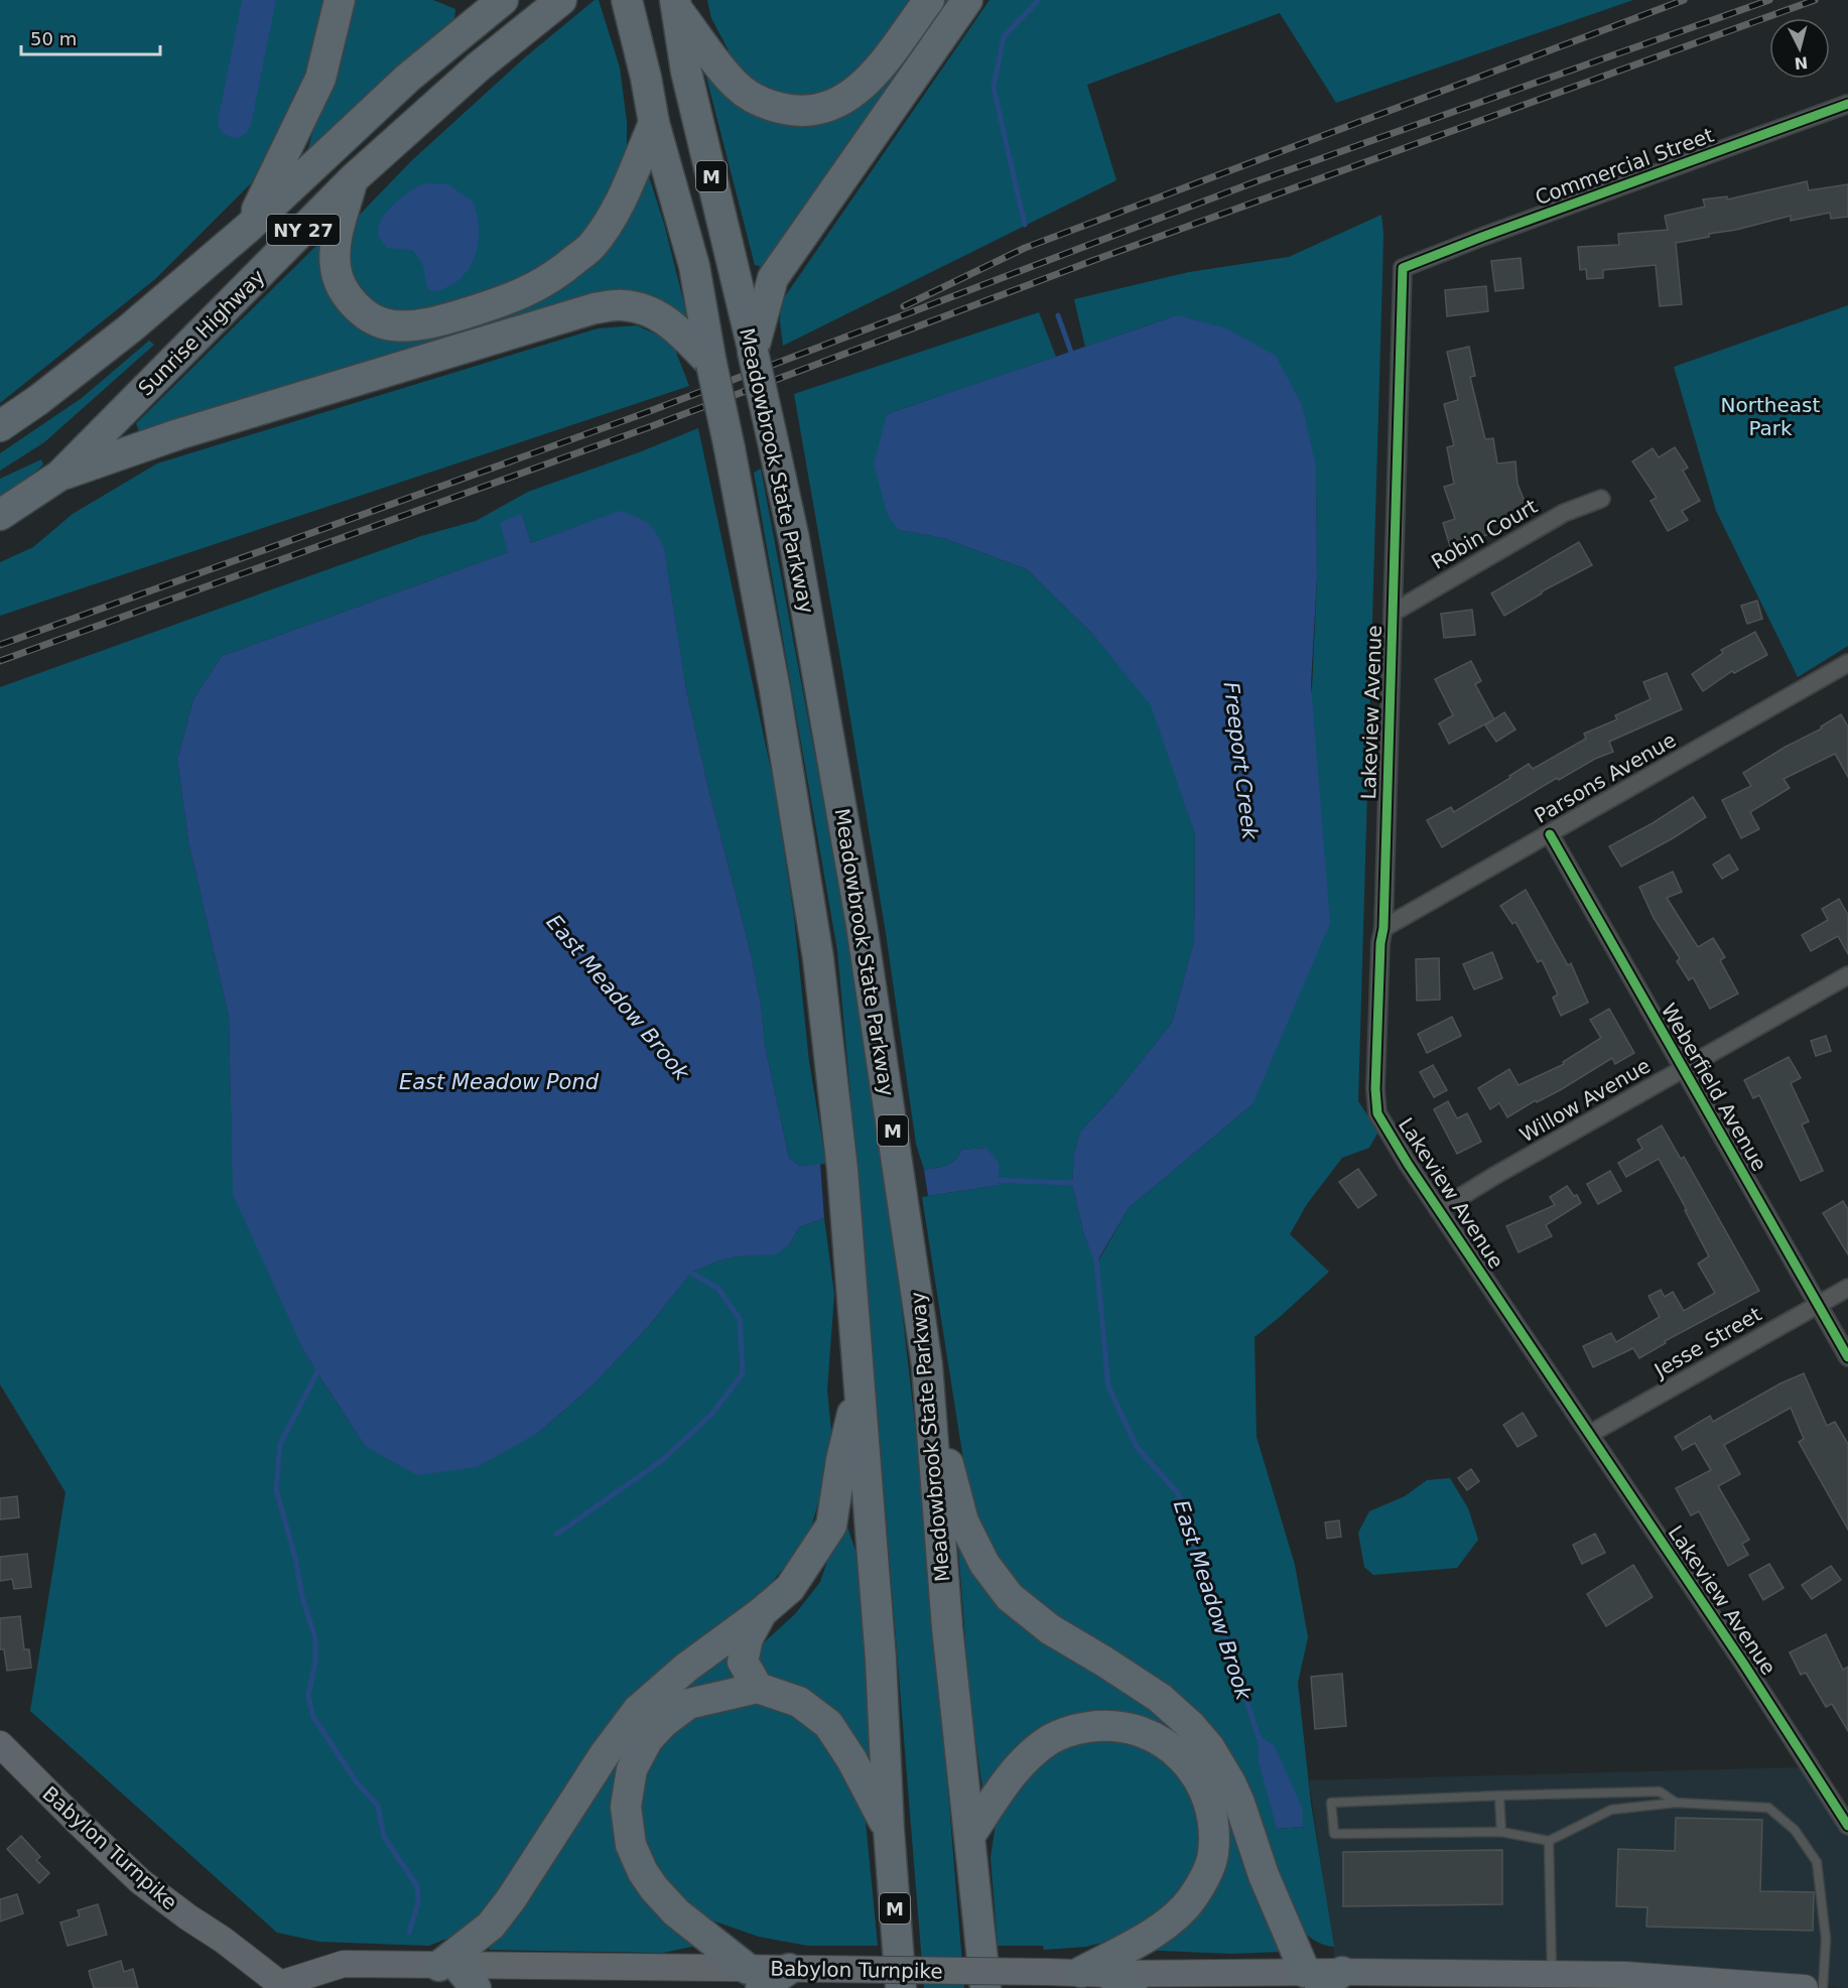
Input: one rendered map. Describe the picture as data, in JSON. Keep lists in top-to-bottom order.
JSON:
{
  "streets": {
    "highway": [
      "M",
      "NY 27",
      "Sunrise Highway",
      "Meadowbrook State Parkway"
    ],
    "main road": ["Babylon Turnpike"],
    "street": [
      "Commercial Street",
      "Robin Court",
      "Lakeview Avenue",
      "Parsons Avenue",
      "Weberfield Avenue",
      "Willow Avenue",
      "Jesse Street"
    ]
  },
  "crossings": [
    ["Commercial Street", "Lakeview Avenue"],
    ["Robin Court", "Lakeview Avenue"],
    ["Lakeview Avenue", "Parsons Avenue"],
    ["Lakeview Avenue", "Willow Avenue"],
    ["Lakeview Avenue", "Jesse Street"],
    ["Parsons Avenue", "Weberfield Avenue"],
    ["Weberfield Avenue", "Willow Avenue"],
    ["Weberfield Avenue", "Jesse Street"]
  ],
  "water": ["Freeport Creek", "East Meadow Brook", "East Meadow Pond"],
  "parks": ["Northeast Park"],
  "scale_bar": "50 m",
  "north": "bottom"
}
